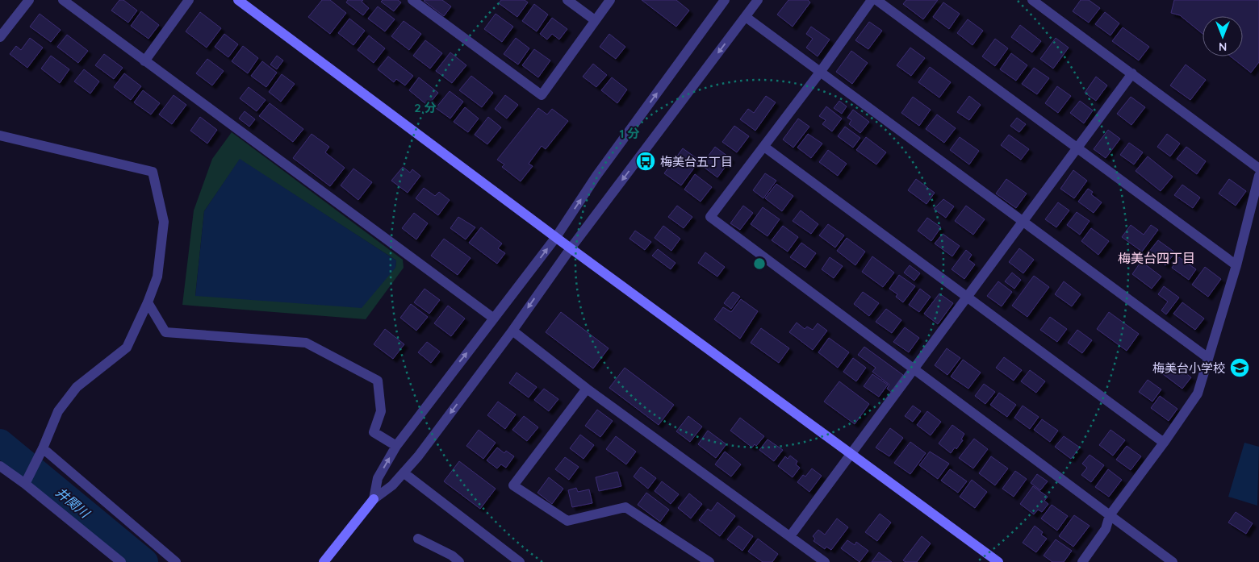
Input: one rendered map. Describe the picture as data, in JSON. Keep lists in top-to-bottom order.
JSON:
{
  "districts": ["梅美台四丁目"],
  "water": ["井関川"],
  "places": {
    "bus stop": ["梅美台五丁目"],
    "school or university": ["梅美台小学校"]
  },
  "north": "bottom",
  "rings": ["2 分", "1 分"]
}
